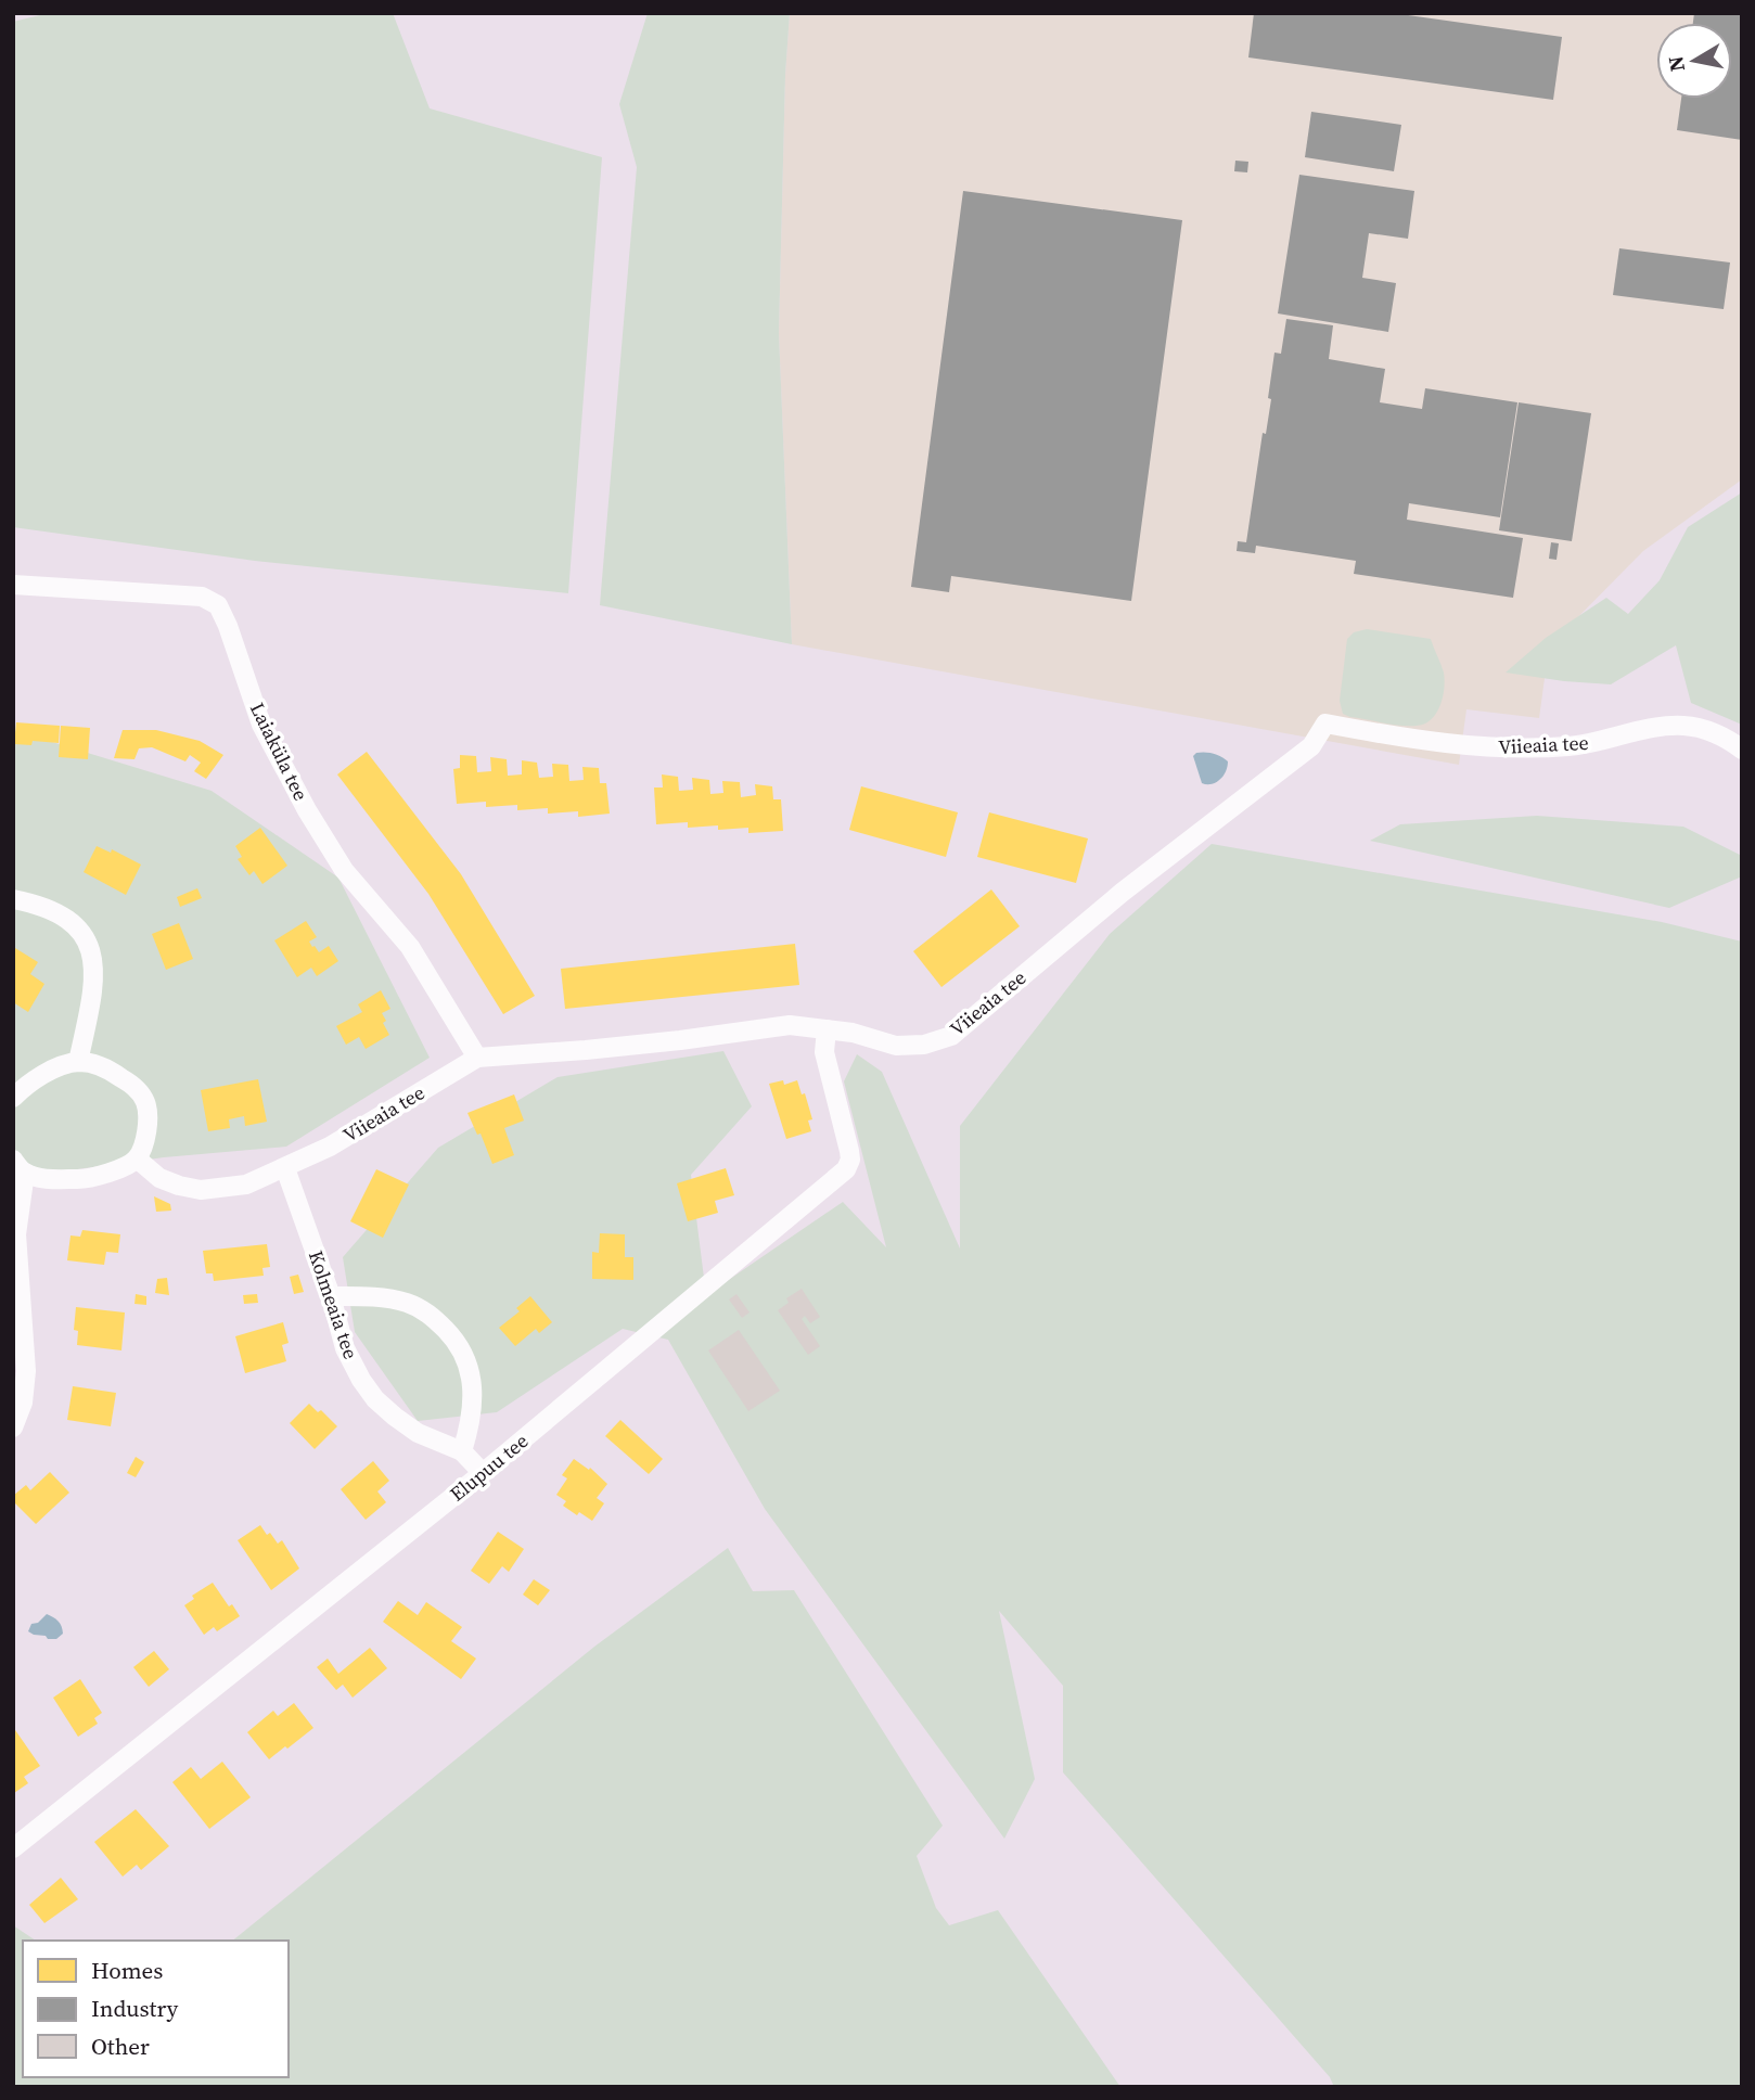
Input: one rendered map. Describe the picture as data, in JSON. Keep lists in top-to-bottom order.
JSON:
{
  "streets": {
    "street": [
      "Viieaia tee",
      "Laiaküla tee",
      "Kolmeaia tee",
      "Elupuu tee"
    ]
  },
  "crossings": [
    ["Viieaia tee", "Laiaküla tee"],
    ["Viieaia tee", "Kolmeaia tee"],
    ["Viieaia tee", "Elupuu tee"],
    ["Kolmeaia tee", "Elupuu tee"]
  ],
  "legend": ["Homes", "Industry", "Other"],
  "north": "left"
}
